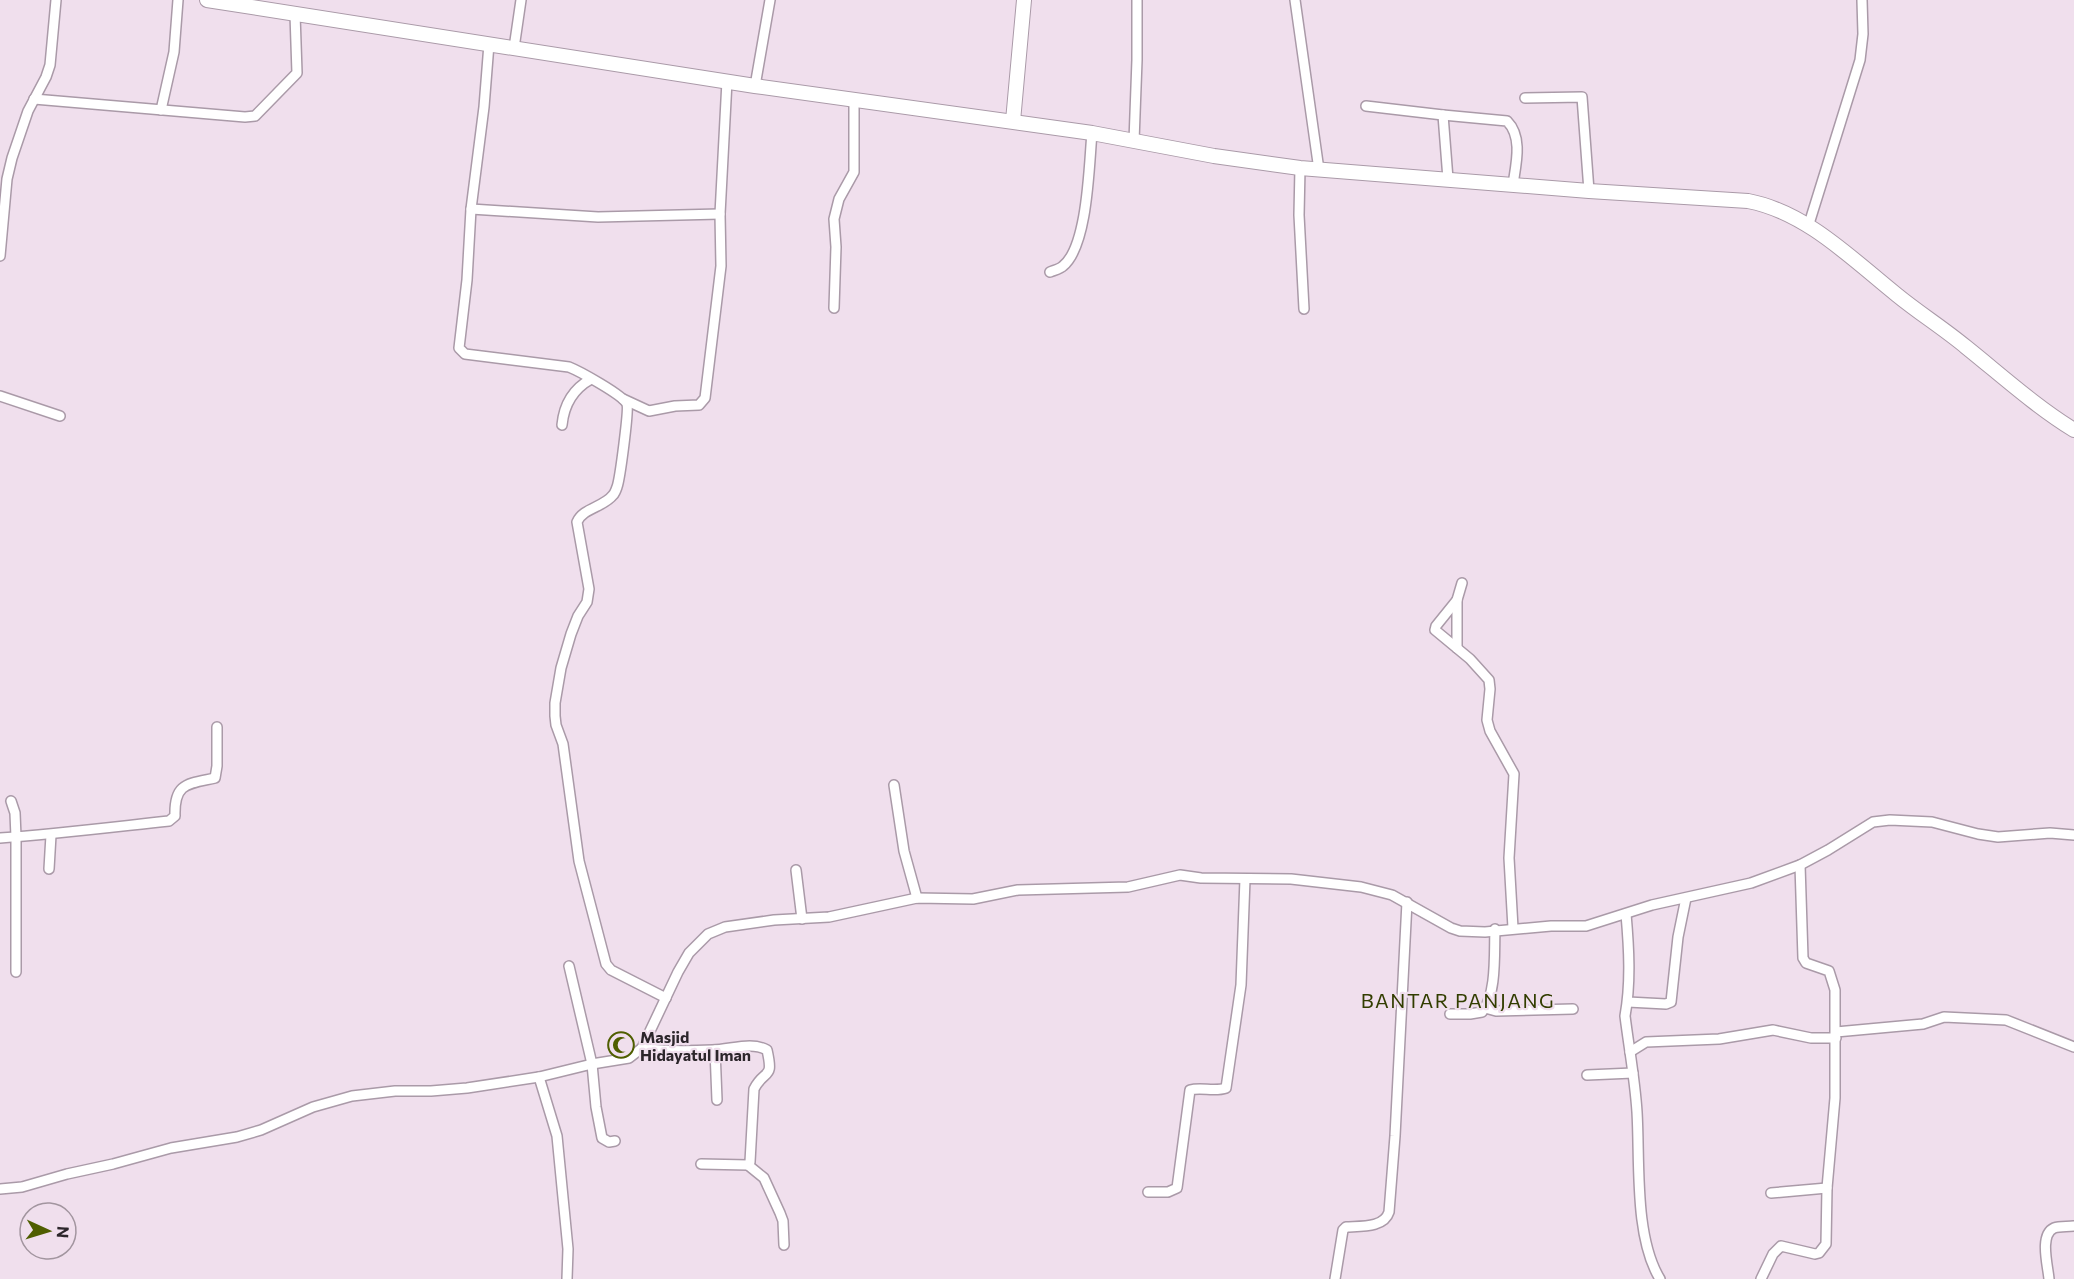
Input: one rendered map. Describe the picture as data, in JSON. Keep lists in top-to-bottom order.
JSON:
{
  "districts": ["BANTAR PANJANG"],
  "places": {
    "mosque": ["Masjid Hidayatul Iman"]
  },
  "north": "right"
}
